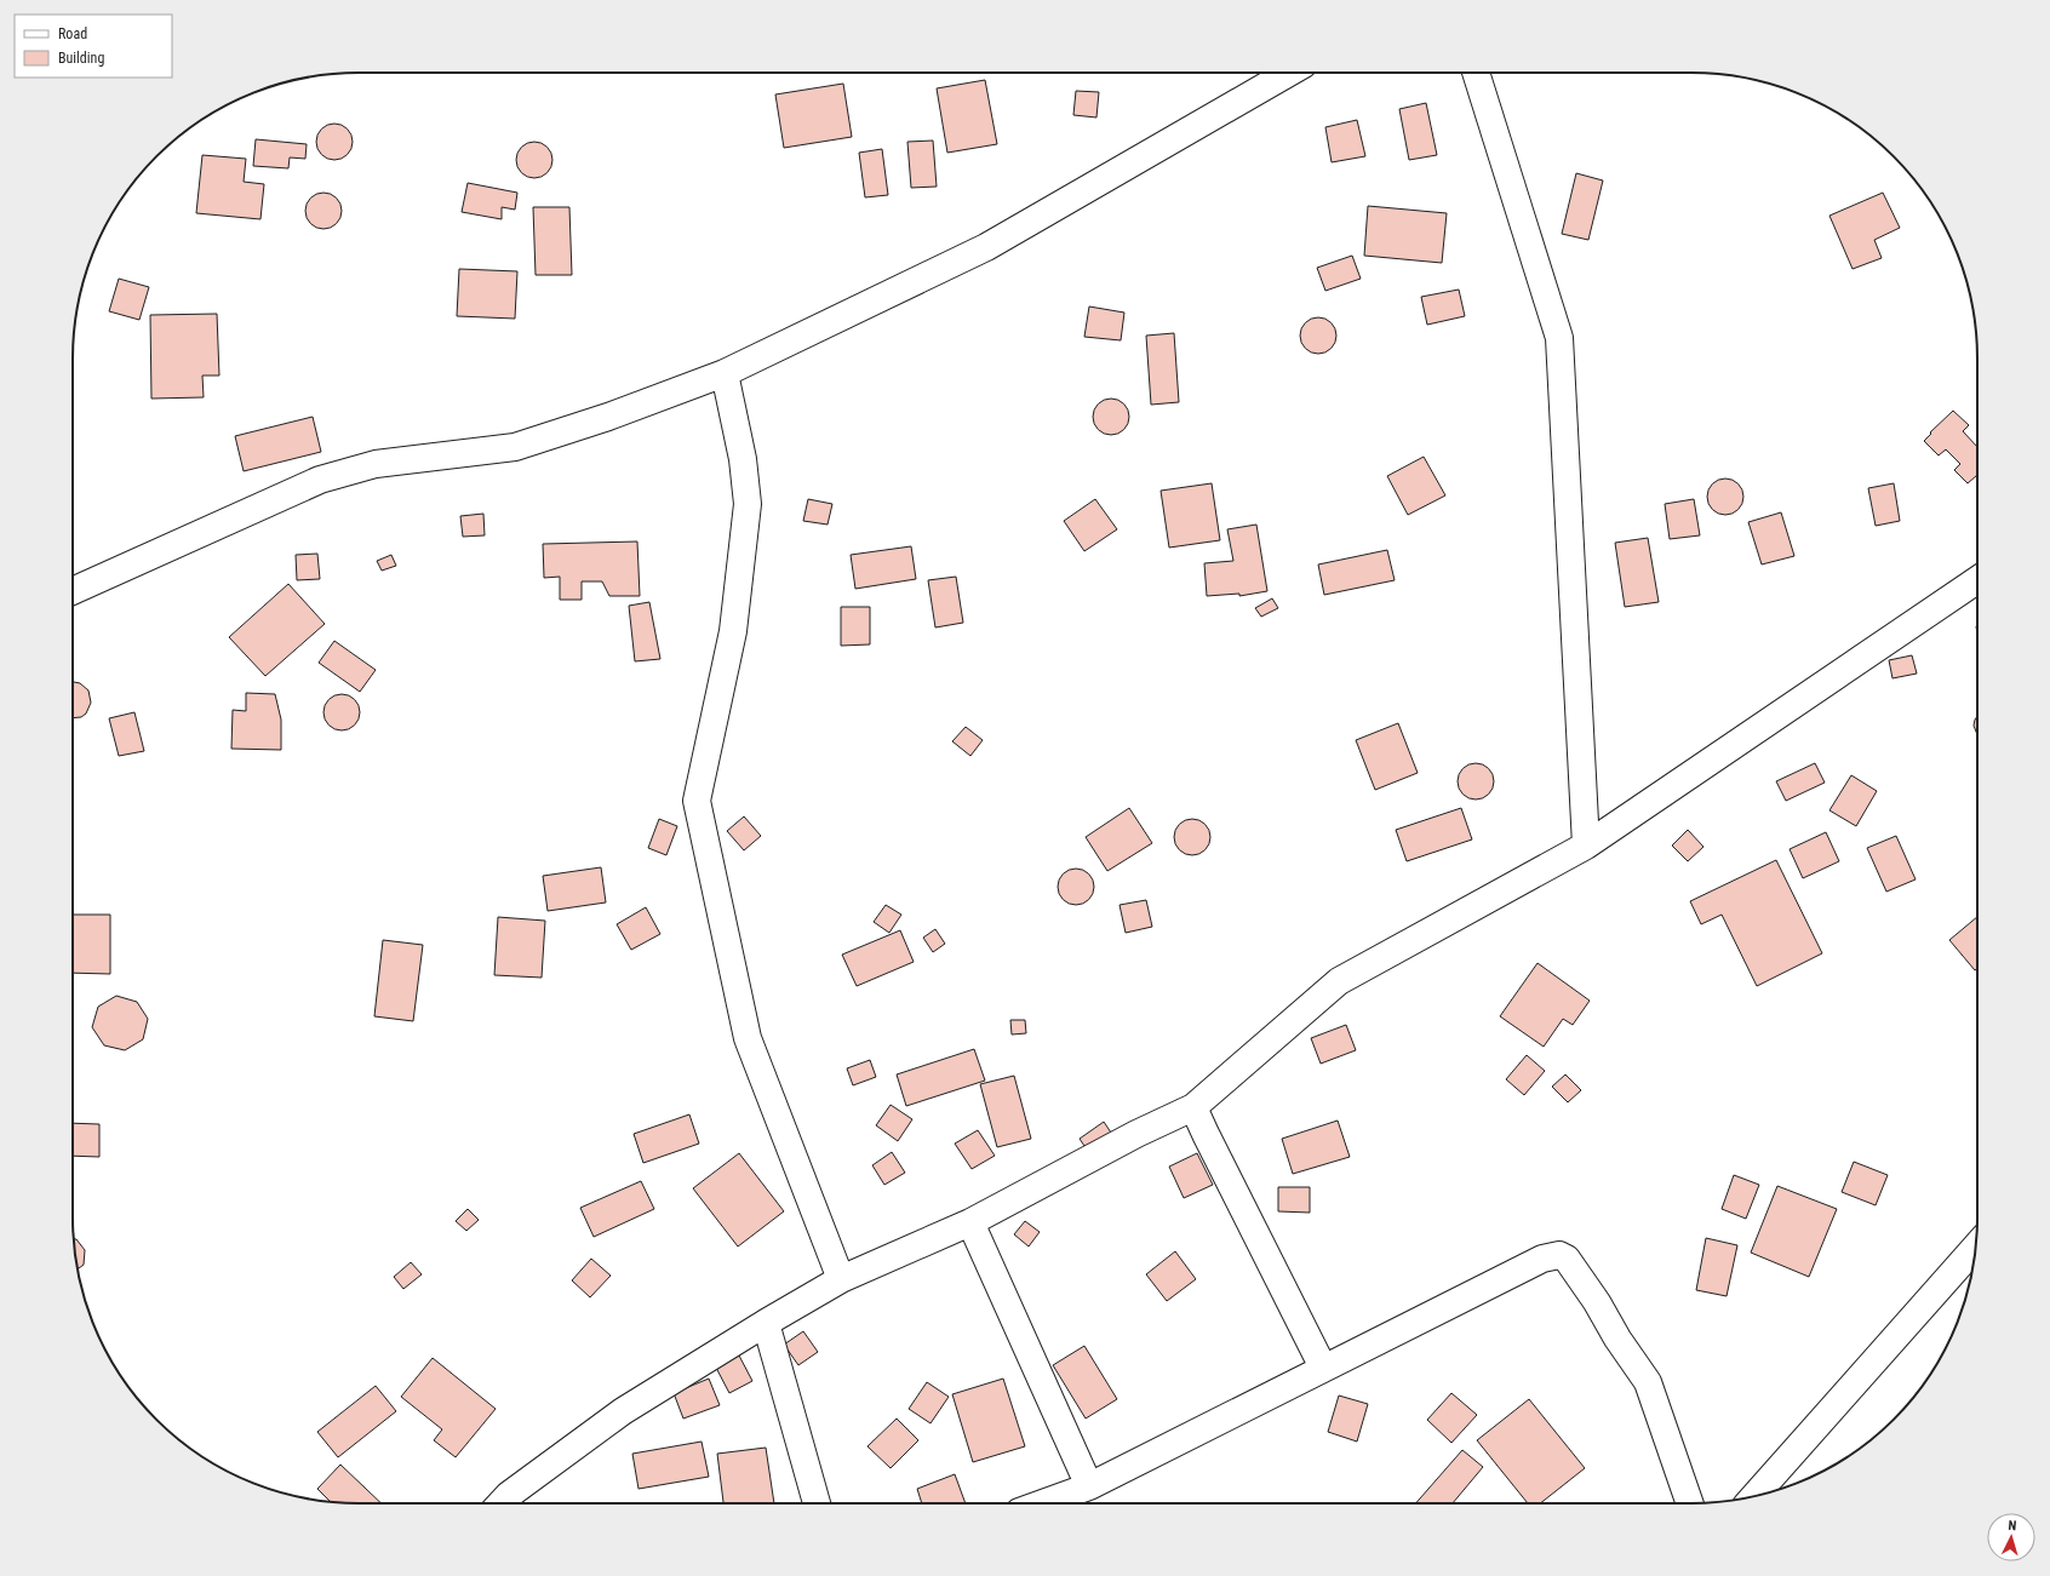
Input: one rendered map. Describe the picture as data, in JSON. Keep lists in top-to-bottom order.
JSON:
{
  "legend": ["Road", "Building"],
  "north": "top"
}
